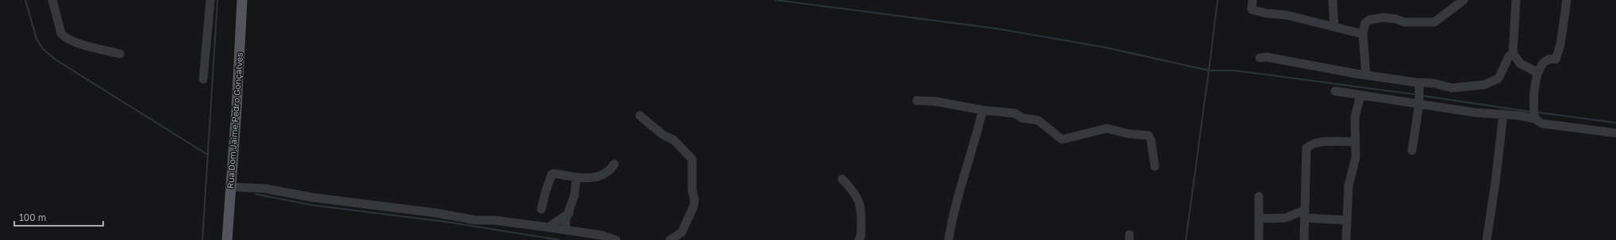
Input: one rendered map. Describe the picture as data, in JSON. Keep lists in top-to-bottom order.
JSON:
{
  "streets": {
    "main road": ["Rua Dom Jaime Pedro Gonçalves"]
  },
  "scale_bar": "100 m"
}
